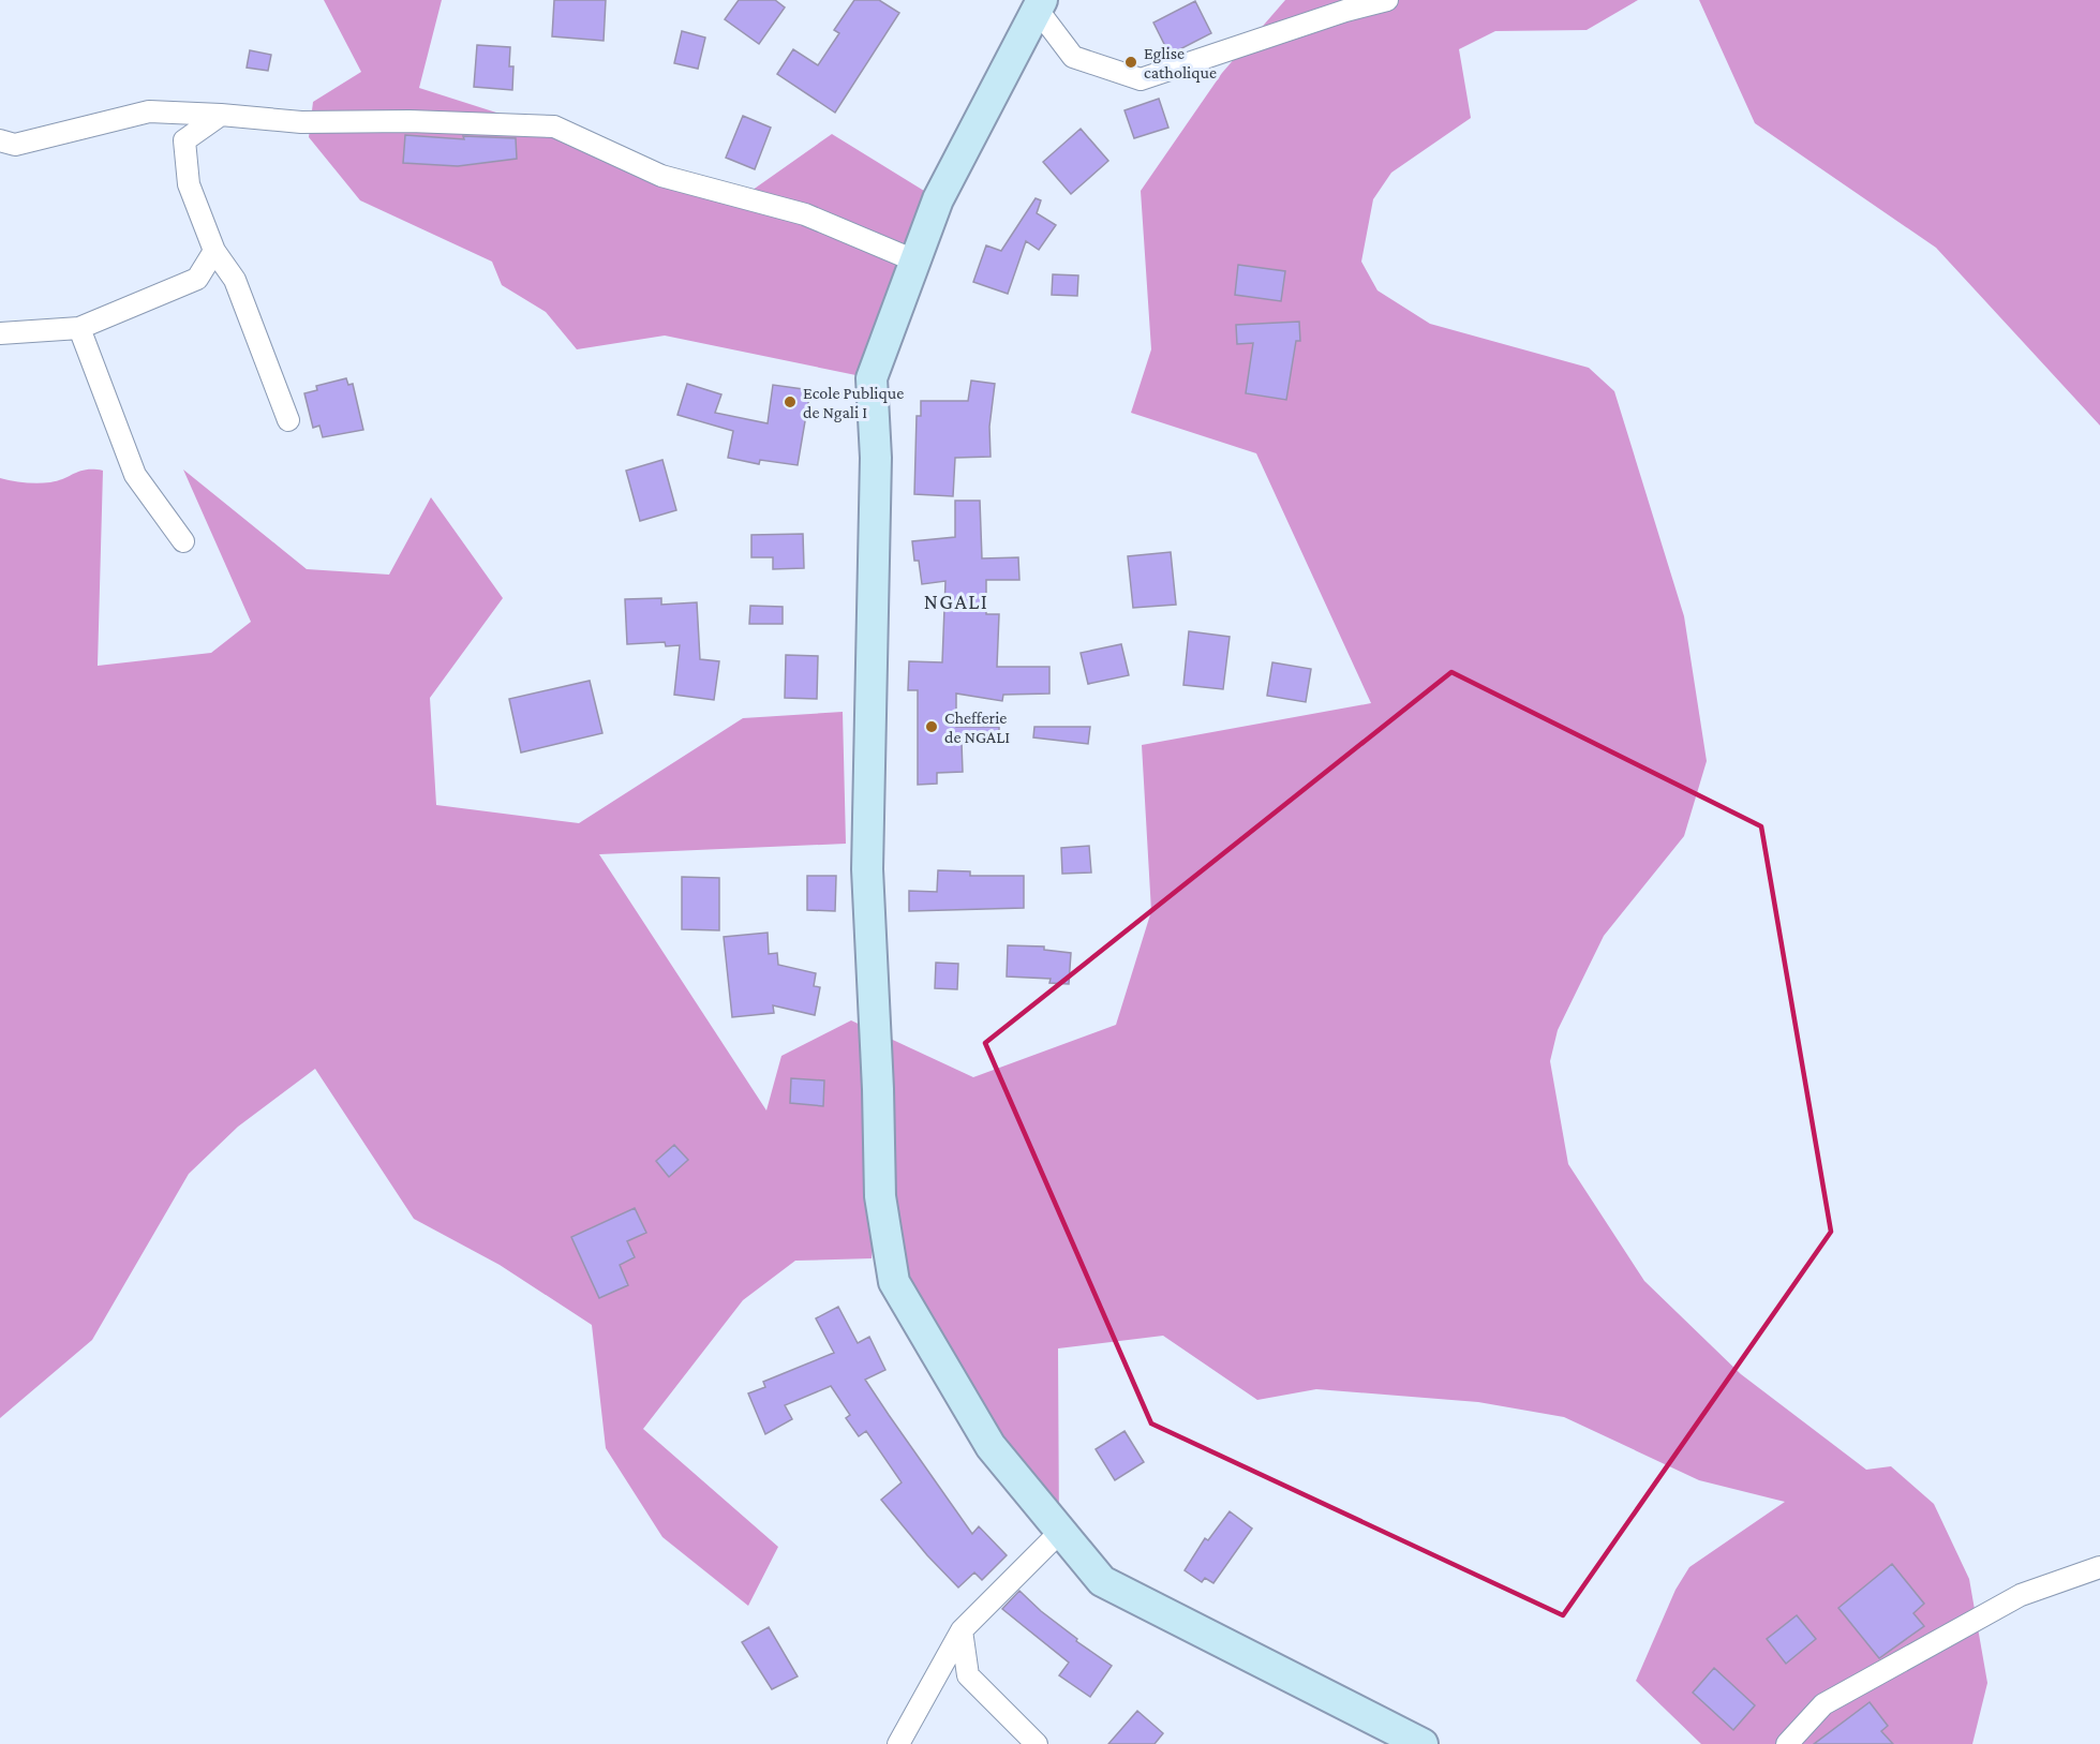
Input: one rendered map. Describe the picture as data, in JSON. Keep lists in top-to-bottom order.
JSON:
{
  "districts": ["NGALI"],
  "places": ["Eglise catholique", "Ecole Publique de Ngali I", "Chefferie de NGALI"]
}
